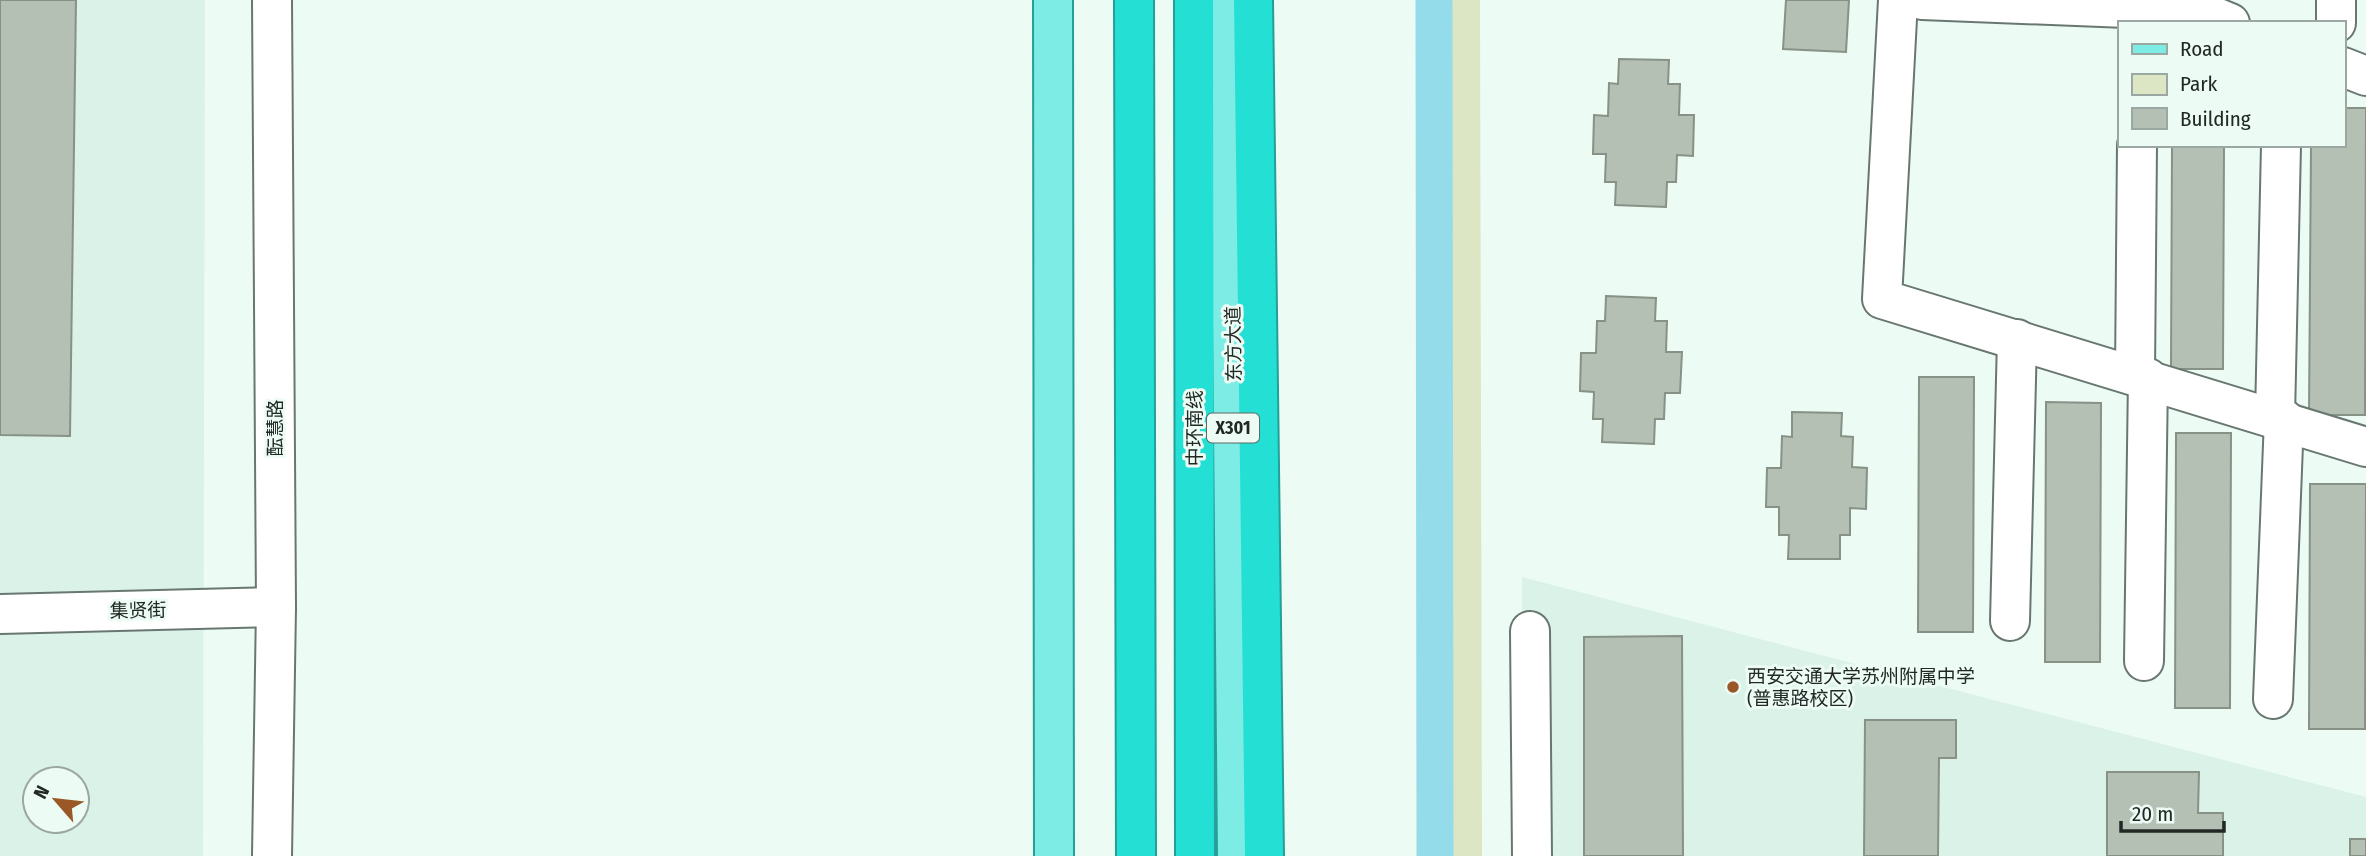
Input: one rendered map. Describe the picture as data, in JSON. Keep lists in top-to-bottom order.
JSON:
{
  "streets": {
    "highway": ["中环南线"],
    "main road": ["东方大道", "X301"],
    "street": ["酝慧路", "集贤街"]
  },
  "crossings": [
    ["酝慧路", "集贤街"]
  ],
  "places": ["西安交通大学苏州附属中学 (普惠路校区)"],
  "legend": ["Road", "Park", "Building"],
  "scale_bar": "20 m",
  "north": "top left"
}
